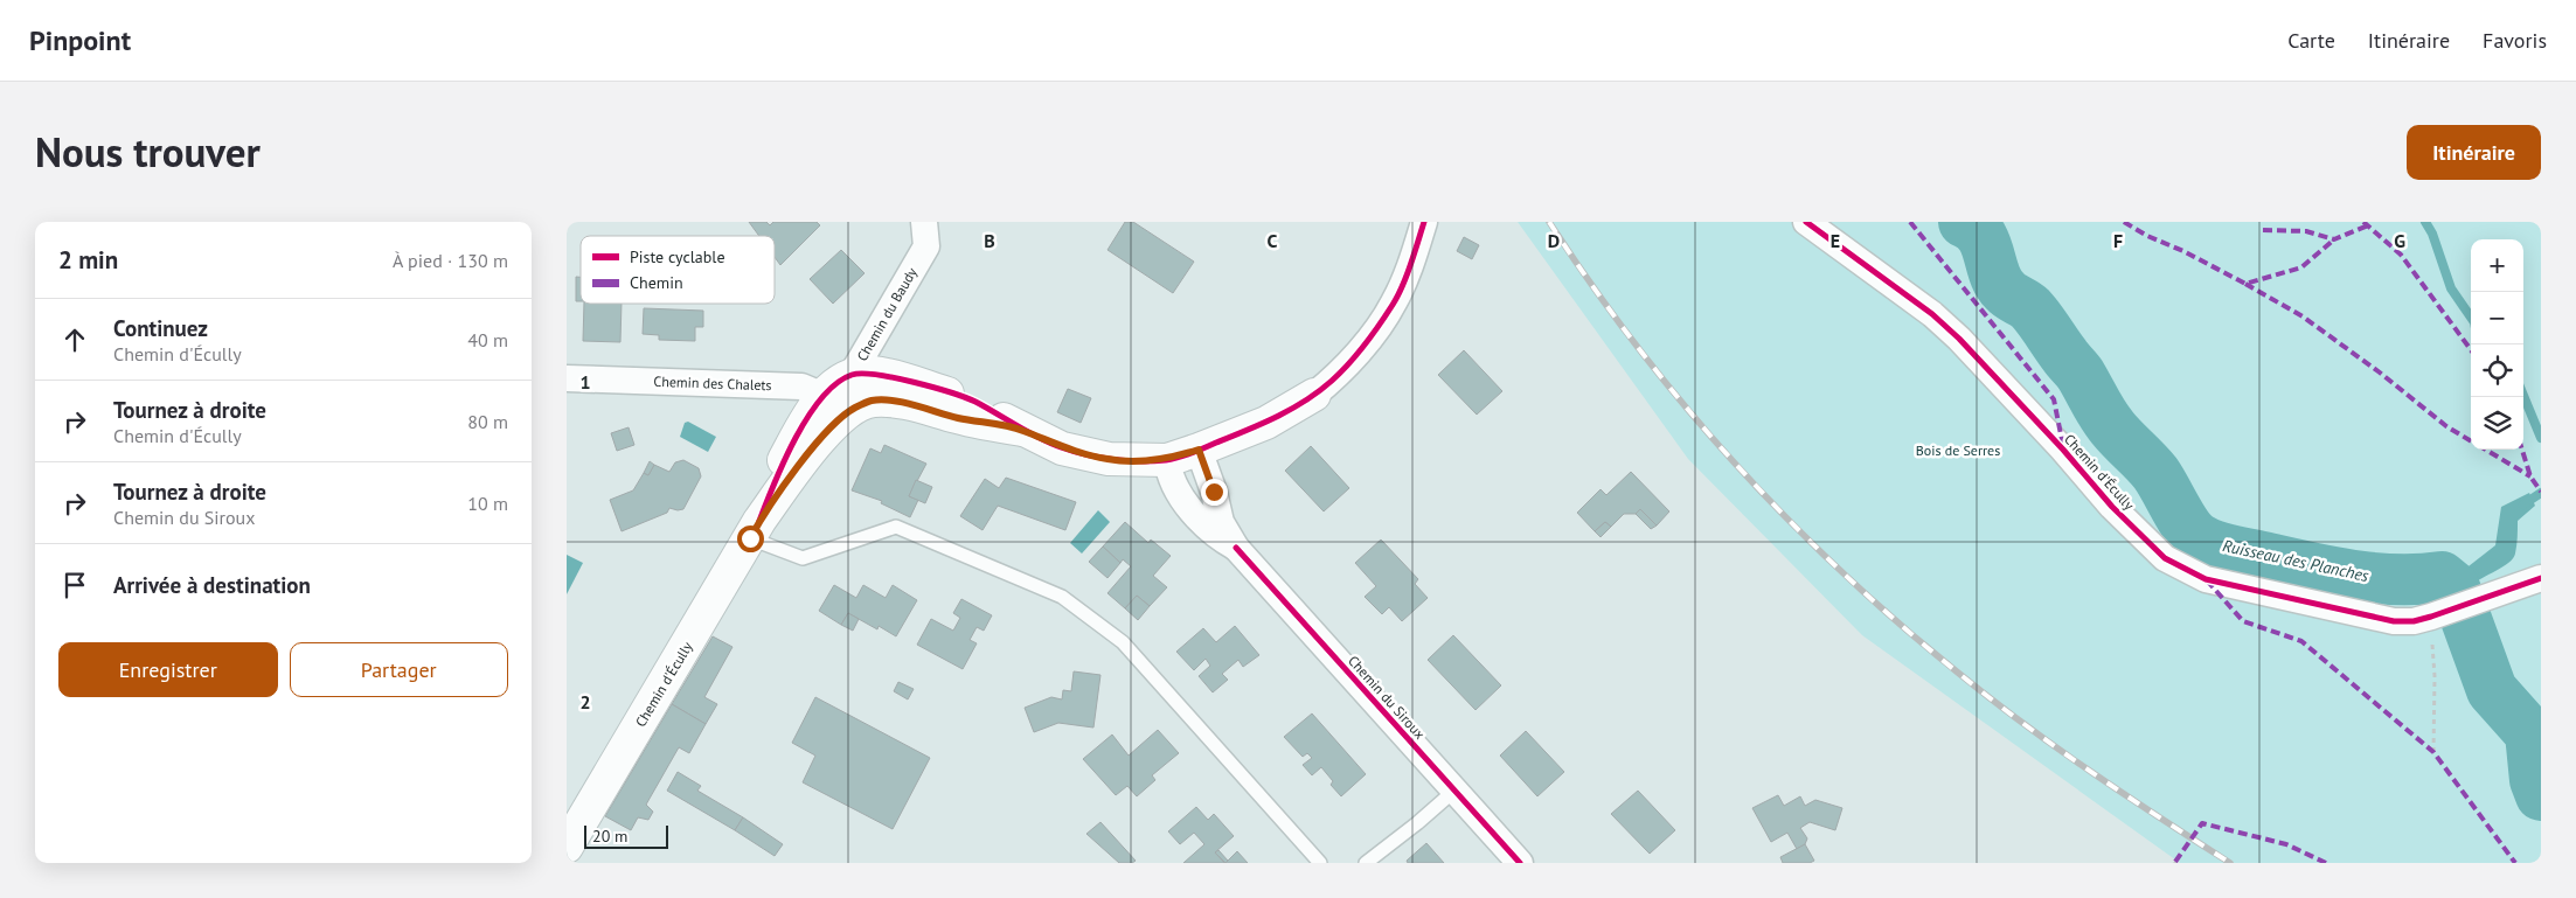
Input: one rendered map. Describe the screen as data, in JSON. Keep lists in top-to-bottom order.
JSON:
{
  "streets": {
    "street": [
      "Chemin du Baudy",
      "Chemin des Chalets",
      "Chemin d'Écully",
      "Chemin du Siroux"
    ]
  },
  "crossings": [
    ["Chemin du Baudy", "Chemin des Chalets"],
    ["Chemin du Baudy", "Chemin d'Écully"],
    ["Chemin des Chalets", "Chemin d'Écully"],
    ["Chemin d'Écully", "Chemin du Siroux"]
  ],
  "water": ["Ruisseau des Planches"],
  "parks": ["Bois de Serres"],
  "legend": ["Piste cyclable", "Chemin"],
  "scale_bar": "20 m",
  "page": {
    "header": "Pinpoint",
    "nav": ["Carte", "Itinéraire", "Favoris"],
    "title": "Nous trouver",
    "buttons": [
      "Itinéraire",
      ["Enregistrer", "Partager"]
    ],
    "heading": ["2 min", "À pied · 130 m"],
    "map_buttons": ["+", "−"],
    "list": [
      ["Continuez", "Chemin d'Écully", "40 m"],
      ["Tournez à droite", "Chemin d'Écully", "80 m"],
      ["Tournez à droite", "Chemin du Siroux", "10 m"],
      "Arrivée à destination"
    ],
    "scale": "20 m"
  },
  "grid": {
    "columns": [
      "B",
      "C",
      "D",
      "E",
      "F",
      "G"
    ],
    "rows": ["1", "2"]
  }
}
